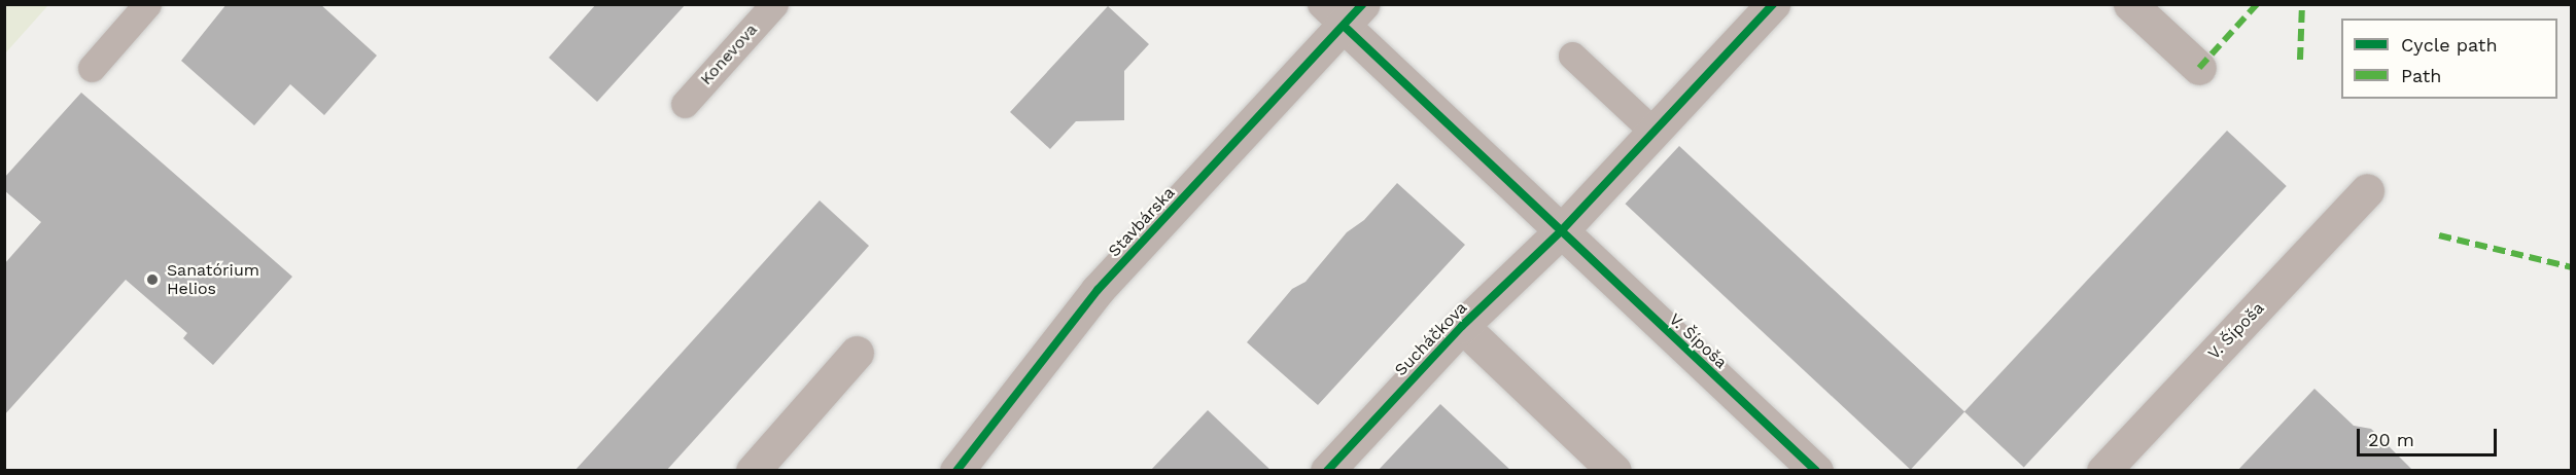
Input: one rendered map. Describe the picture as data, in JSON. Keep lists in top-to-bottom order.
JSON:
{
  "streets": {
    "street": ["Stavbárska", "V. Šípoša", "Sucháčkova"],
    "lane": ["Konevova"]
  },
  "crossings": [
    ["Stavbárska", "V. Šípoša"],
    ["V. Šípoša", "Sucháčkova"]
  ],
  "places": ["Sanatórium Helios"],
  "legend": ["Cycle path", "Path"],
  "scale_bar": "20 m"
}
